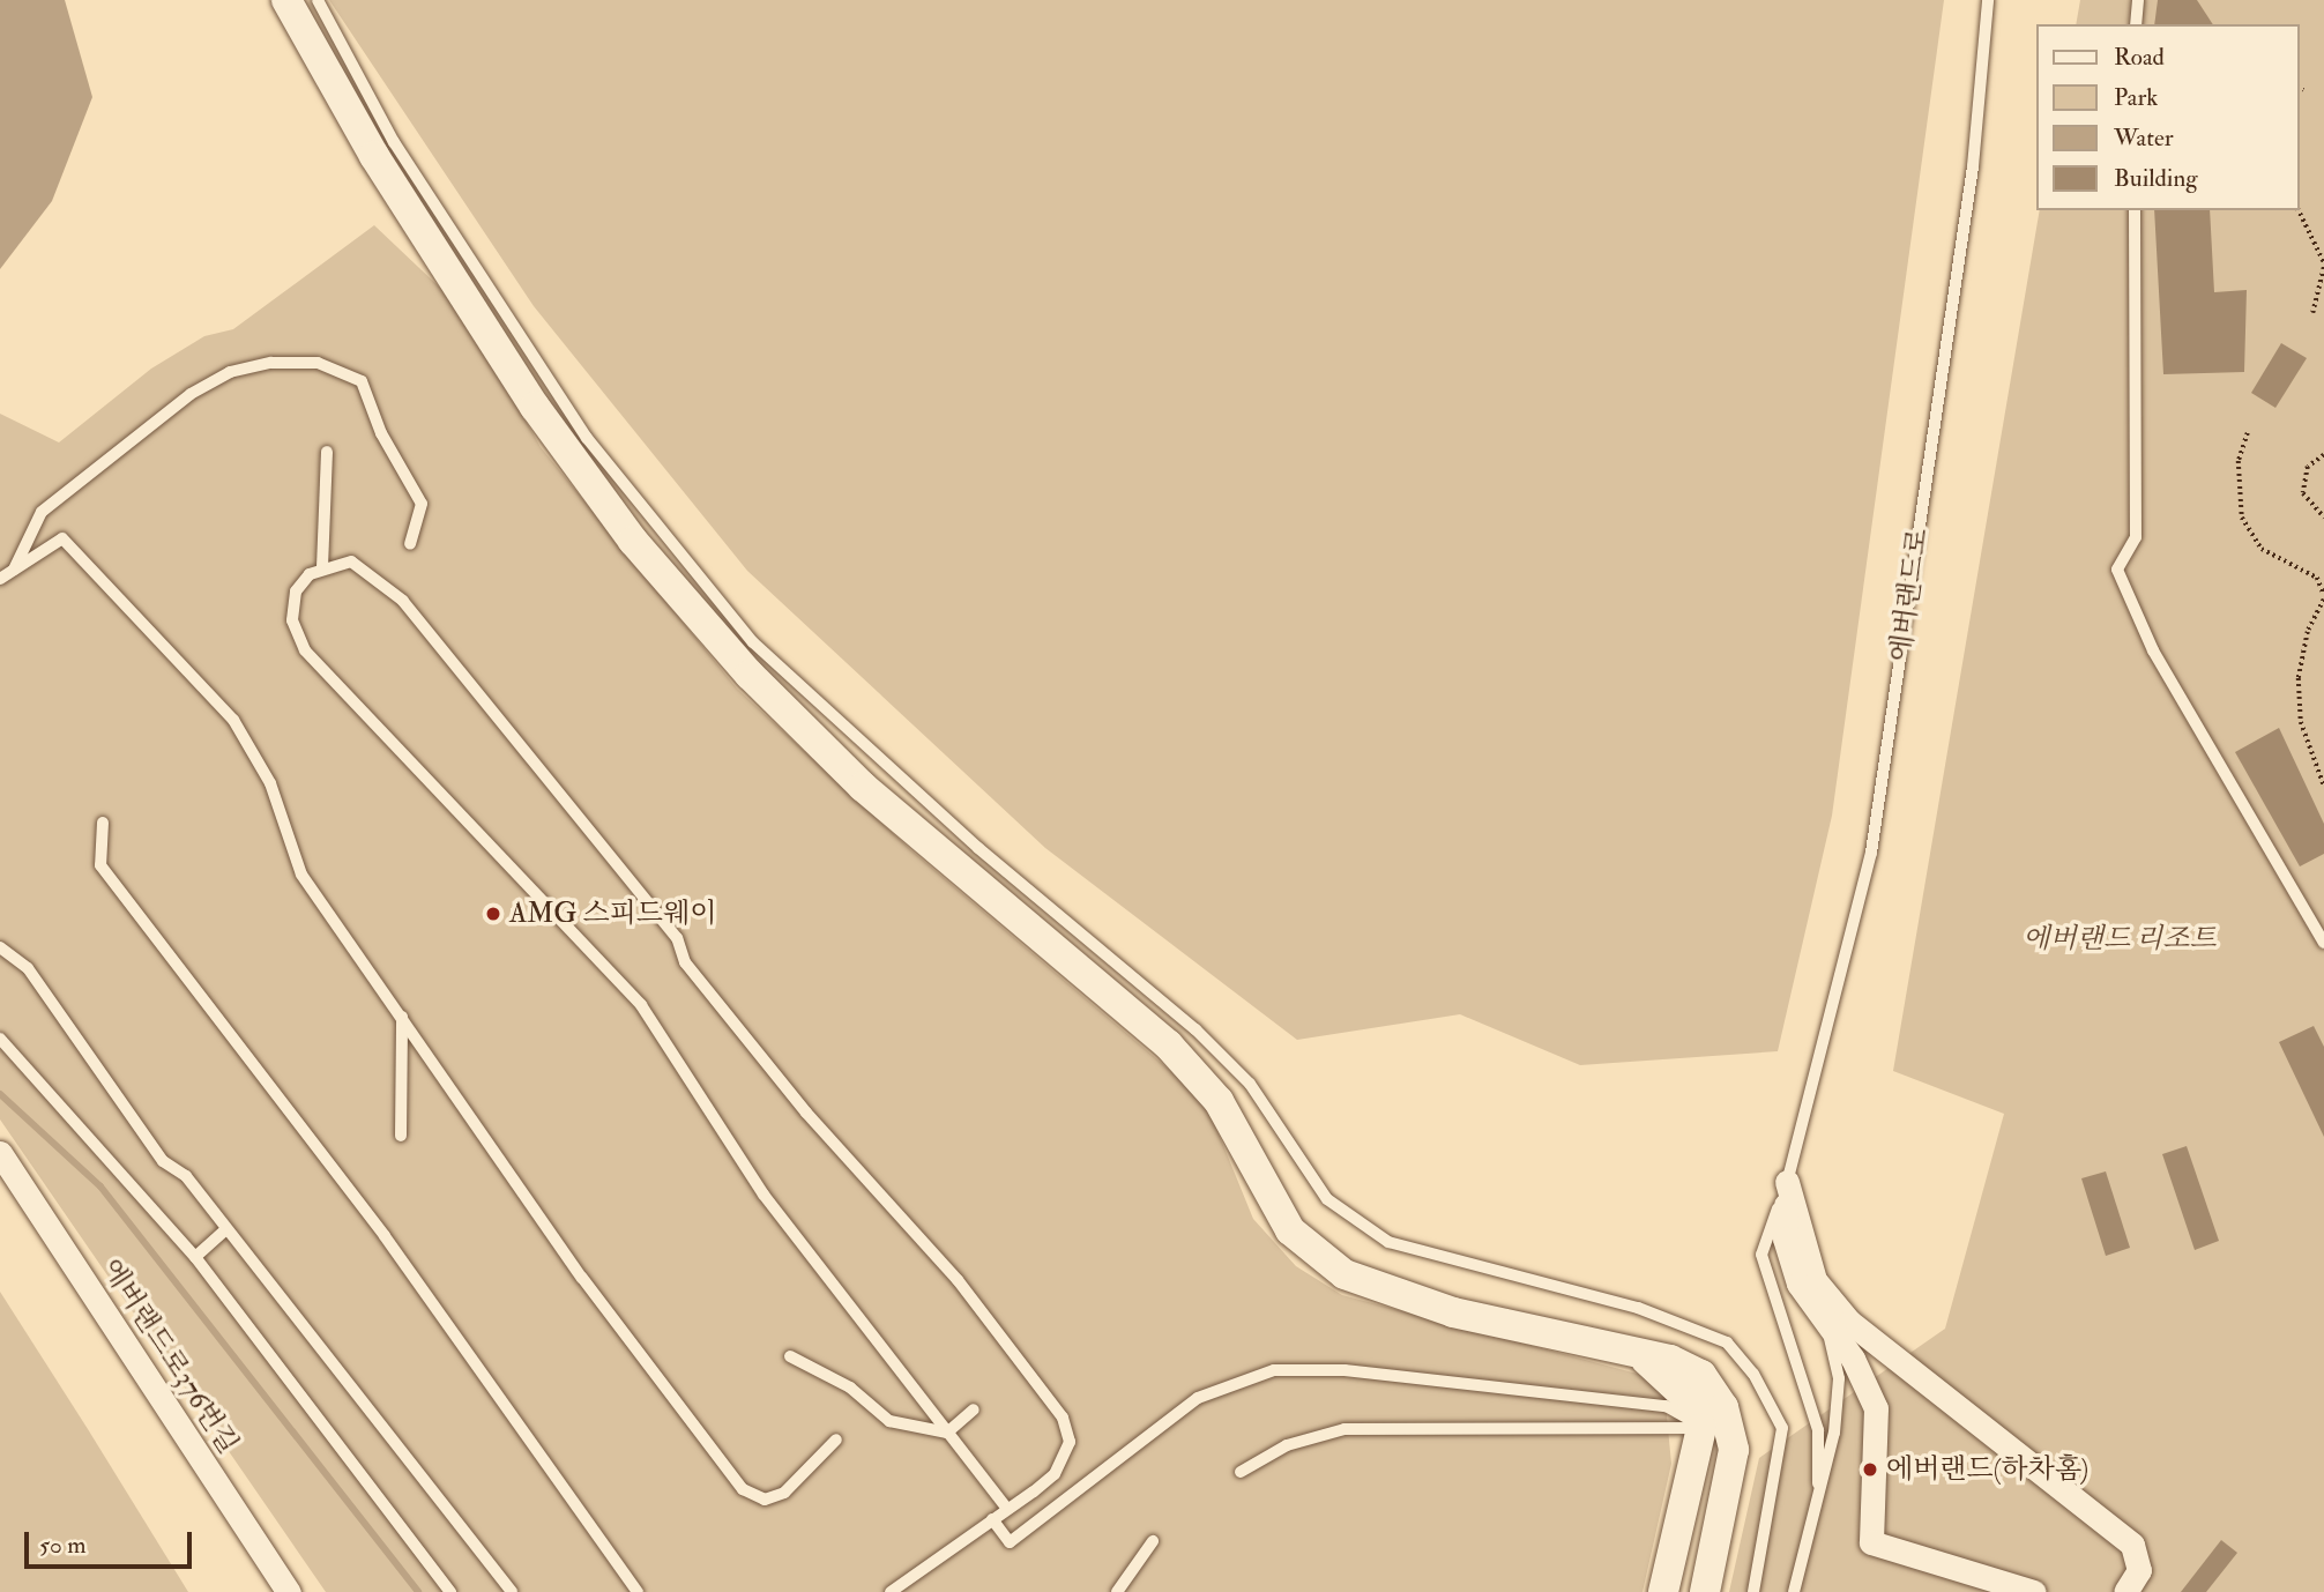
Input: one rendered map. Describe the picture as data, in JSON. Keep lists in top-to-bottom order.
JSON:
{
  "streets": {
    "street": ["에버랜드로376번길"],
    "lane": ["에버랜드로"]
  },
  "parks": ["에버랜드 리조트"],
  "places": ["AMG 스피드웨이", "에버랜드(하차홈)"],
  "legend": [
    "Road",
    "Park",
    "Water",
    "Building"
  ],
  "scale_bar": "50 m"
}
